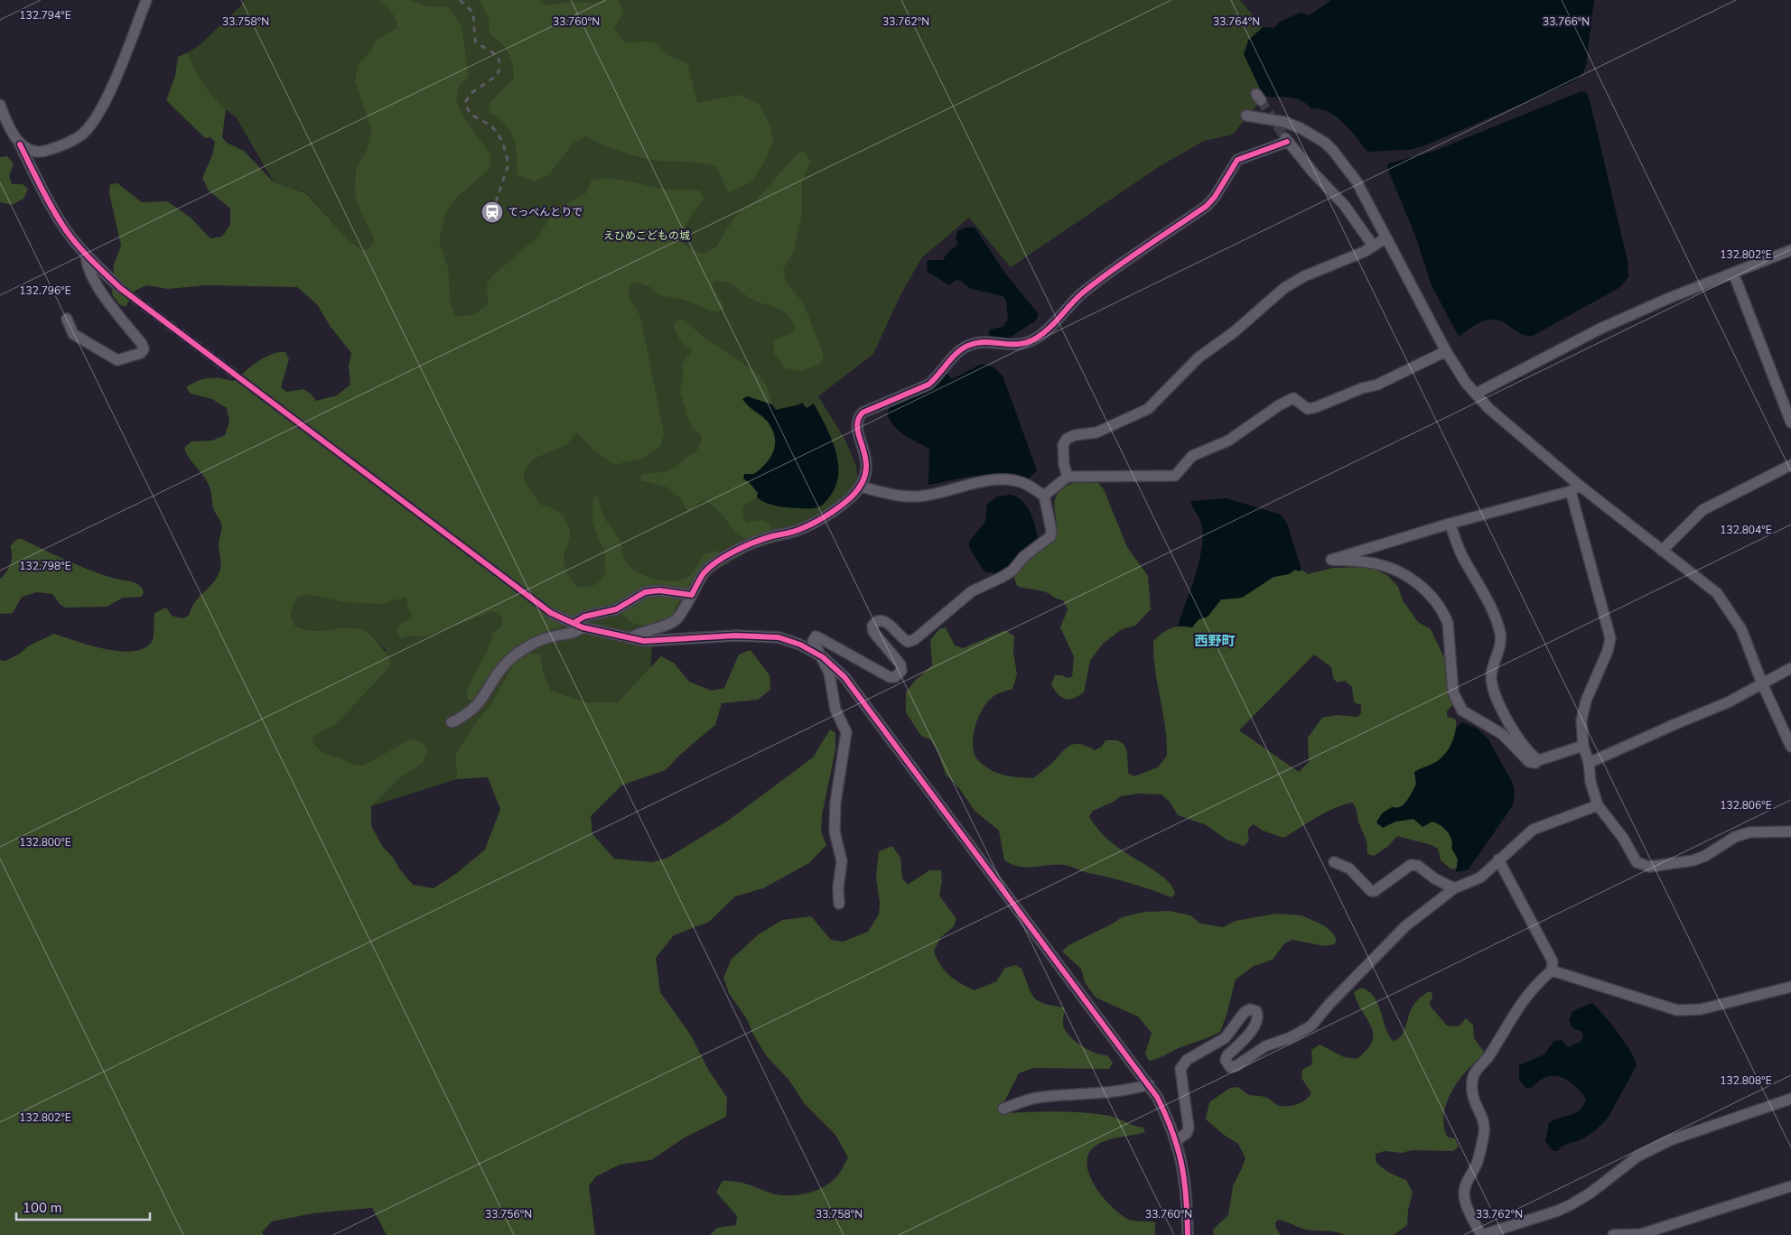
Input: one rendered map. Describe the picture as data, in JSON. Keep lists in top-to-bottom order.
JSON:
{
  "districts": ["西野町"],
  "parks": ["えひめこどもの城"],
  "places": {
    "station": ["てっぺんとりで"]
  },
  "scale_bar": "100 m",
  "coordinates": [
    "132.794°E",
    "33.758°N",
    "33.760°N",
    "33.762°N",
    "33.764°N",
    "33.766°N",
    "132.802°E",
    "132.796°E",
    "132.804°E",
    "132.798°E",
    "132.806°E",
    "132.800°E",
    "132.808°E",
    "33.756°N"
  ]
}
